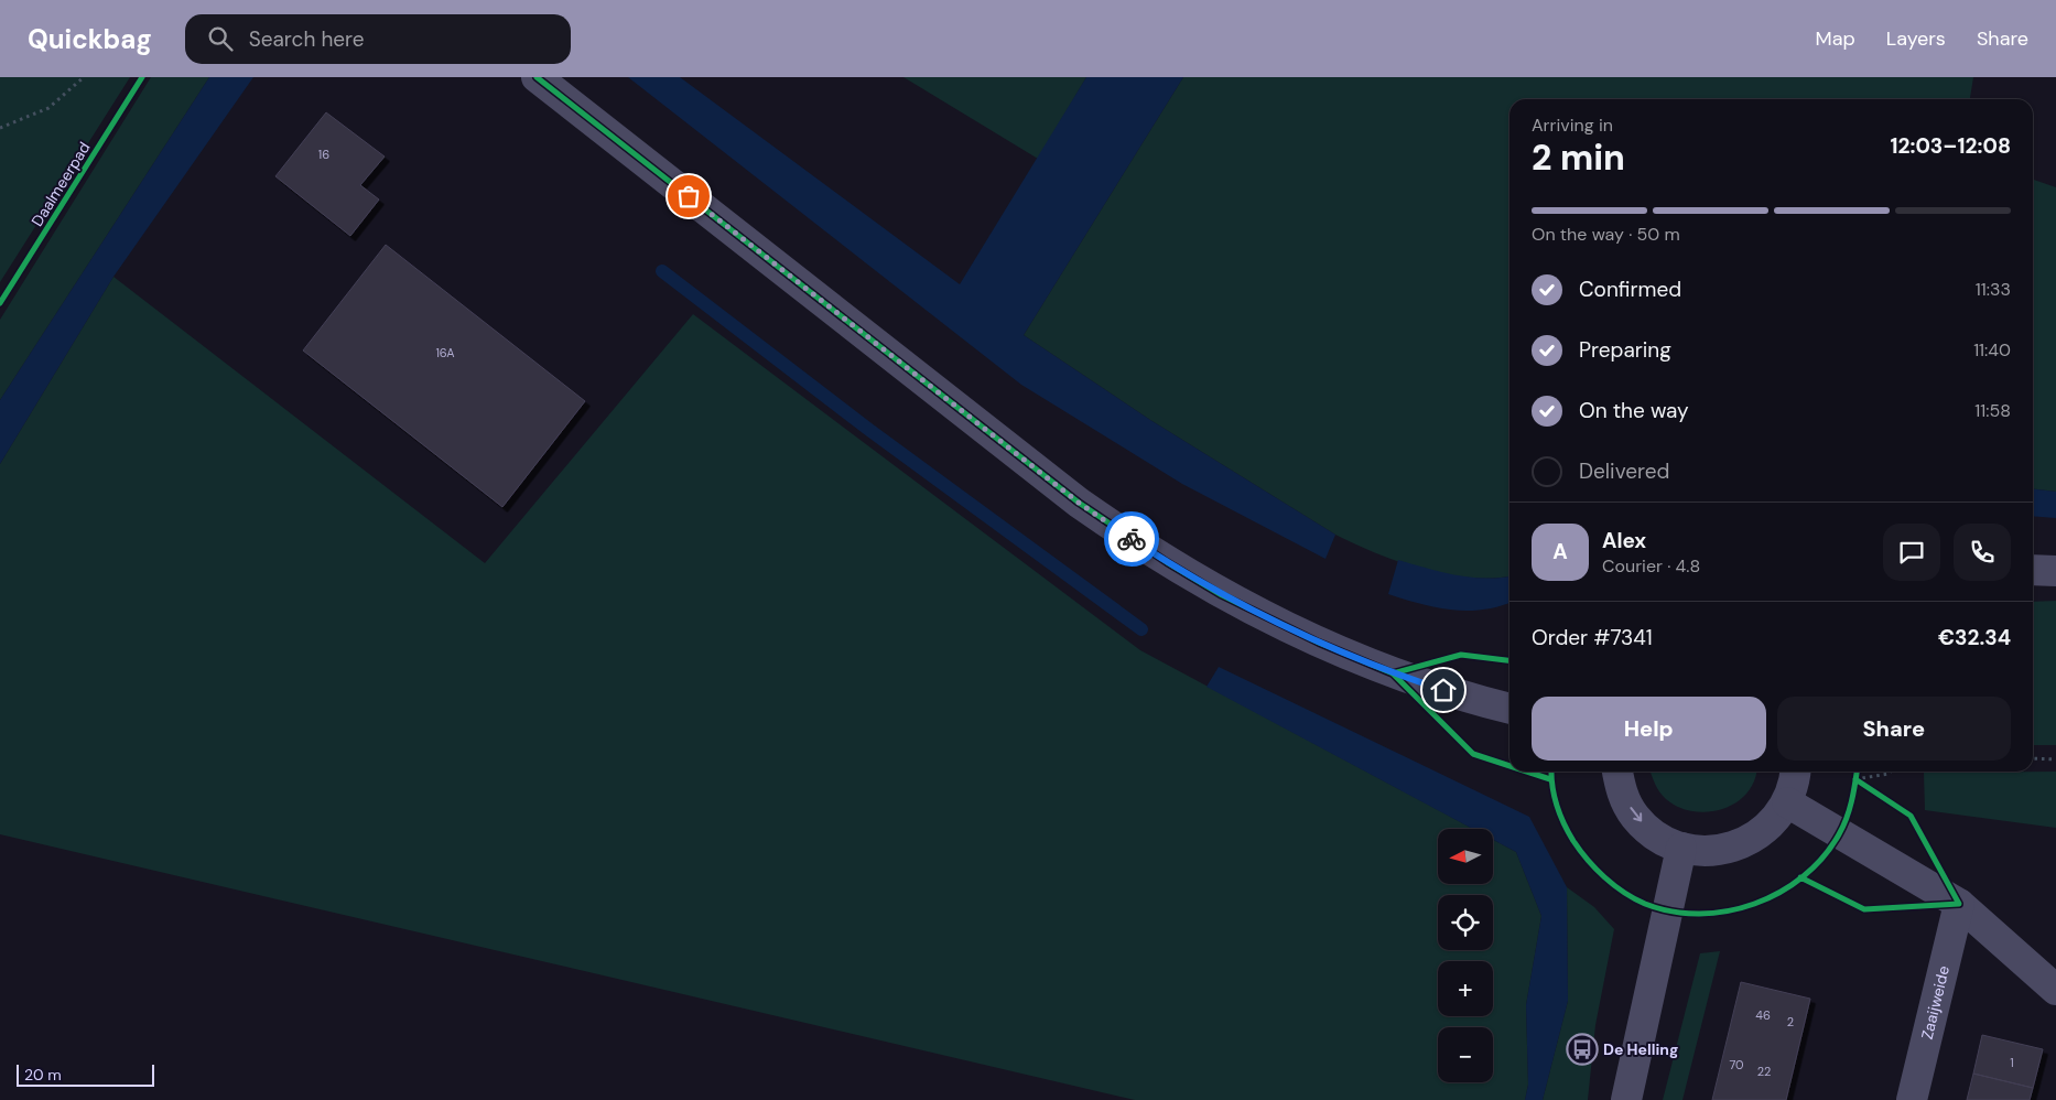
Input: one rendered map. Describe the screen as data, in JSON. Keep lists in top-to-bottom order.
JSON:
{
  "streets": {
    "street": ["Zaaijweide"],
    "cycle path": ["Daalmeerpad"]
  },
  "places": {
    "bus stop": ["De Helling"]
  },
  "house_numbers": [
    "16",
    "16A",
    "46",
    "2",
    "1",
    "70",
    "22"
  ],
  "scale_bar": "20 m",
  "north": "left",
  "page": {
    "header": "Quickbag",
    "search": "Search here",
    "nav": ["Map", "Layers", "Share"],
    "heading": ["2 min", "Arriving in", "12:03–12:08"],
    "panel": [
      "Alex",
      "Courier · 4.8",
      "Order #7341",
      "€32.34"
    ],
    "bar": "On the way · 50 m",
    "list": [
      ["Confirmed", "11:33"],
      ["Preparing", "11:40"],
      ["On the way", "11:58"],
      "Delivered"
    ],
    "round": "A",
    "buttons": ["Help", "Share"],
    "map_buttons": ["+", "−"],
    "scale": "20 m"
  }
}
